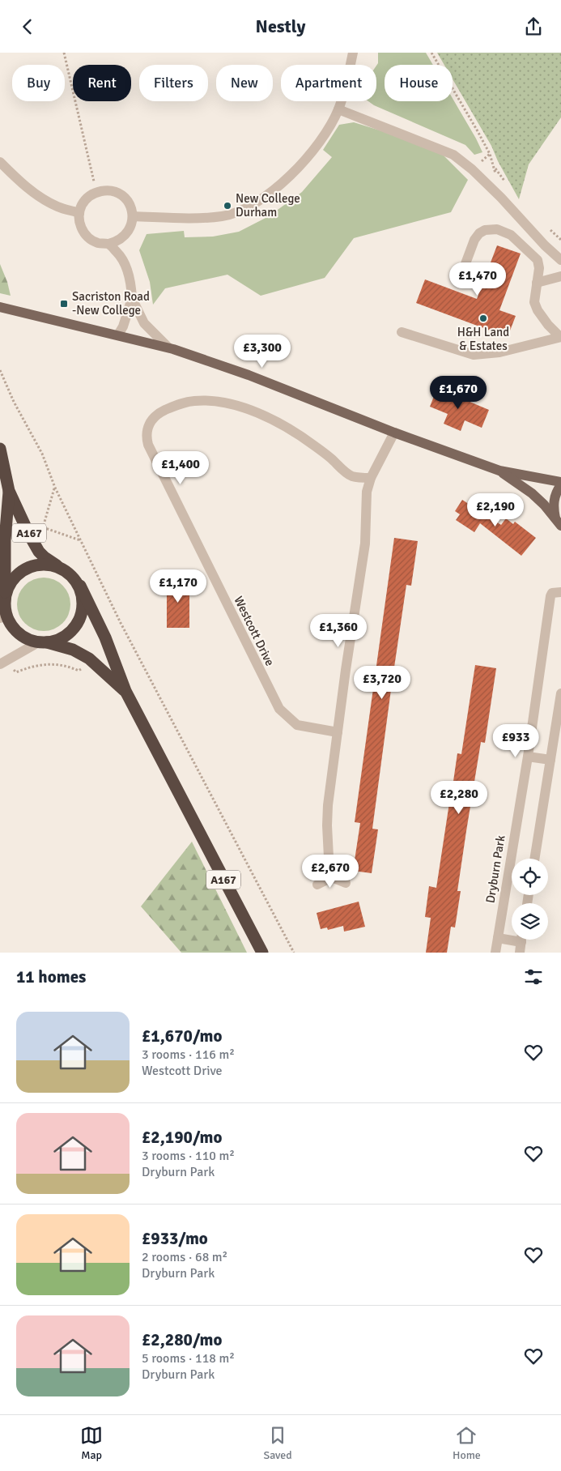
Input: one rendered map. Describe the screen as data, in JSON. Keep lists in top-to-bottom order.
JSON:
{
  "streets": {
    "highway": ["A167"],
    "street": ["Westcott Drive", "Dryburn Park"]
  },
  "places": {
    "other": ["New College Durham", "H&H Land & Estates"],
    "transit": ["Sacriston Road -New College"]
  },
  "page": {
    "header": "Nestly",
    "chip": [
      "Buy",
      "Rent",
      "Filters",
      "New",
      "Apartment",
      "House"
    ],
    "price": [
      "£1,470",
      "£3,300",
      "£1,670",
      "£1,400",
      "£2,190",
      "£1,170",
      "£1,360",
      "£3,720",
      "£933",
      "£2,280",
      "£2,670"
    ],
    "heading": "11 homes",
    "list": [
      {
        "name": "£1,670/mo",
        "note": "3 rooms · 116 m² · Westcott Drive"
      },
      {
        "name": "£2,190/mo",
        "note": "3 rooms · 110 m² · Dryburn Park"
      },
      {
        "name": "£933/mo",
        "note": "2 rooms · 68 m² · Dryburn Park"
      },
      {
        "name": "£2,280/mo",
        "note": "5 rooms · 118 m² · Dryburn Park"
      }
    ],
    "tabs": ["Map", "Saved", "Home"]
  }
}
